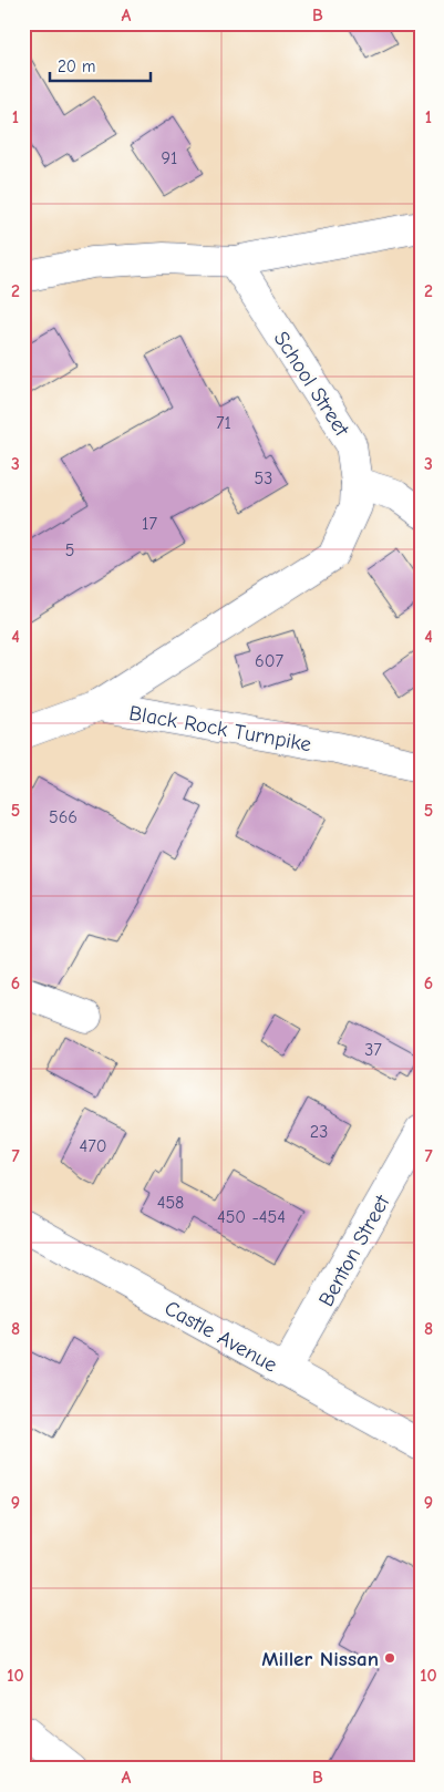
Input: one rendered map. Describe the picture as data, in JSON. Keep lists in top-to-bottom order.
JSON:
{
  "streets": {
    "street": [
      "School Street",
      "Black Rock Turnpike",
      "Benton Street",
      "Castle Avenue"
    ]
  },
  "crossings": [
    ["School Street", "Black Rock Turnpike"],
    ["Benton Street", "Castle Avenue"]
  ],
  "places": ["Miller Nissan"],
  "house_numbers": [
    "91",
    "71",
    "53",
    "17",
    "5",
    "607",
    "566",
    "37",
    "23",
    "470",
    "458",
    "450 -454"
  ],
  "scale_bar": "20 m",
  "grid": {
    "columns": ["A", "B"],
    "rows": [
      "1",
      "2",
      "3",
      "4",
      "5",
      "6",
      "7",
      "8",
      "9",
      "10"
    ]
  }
}
